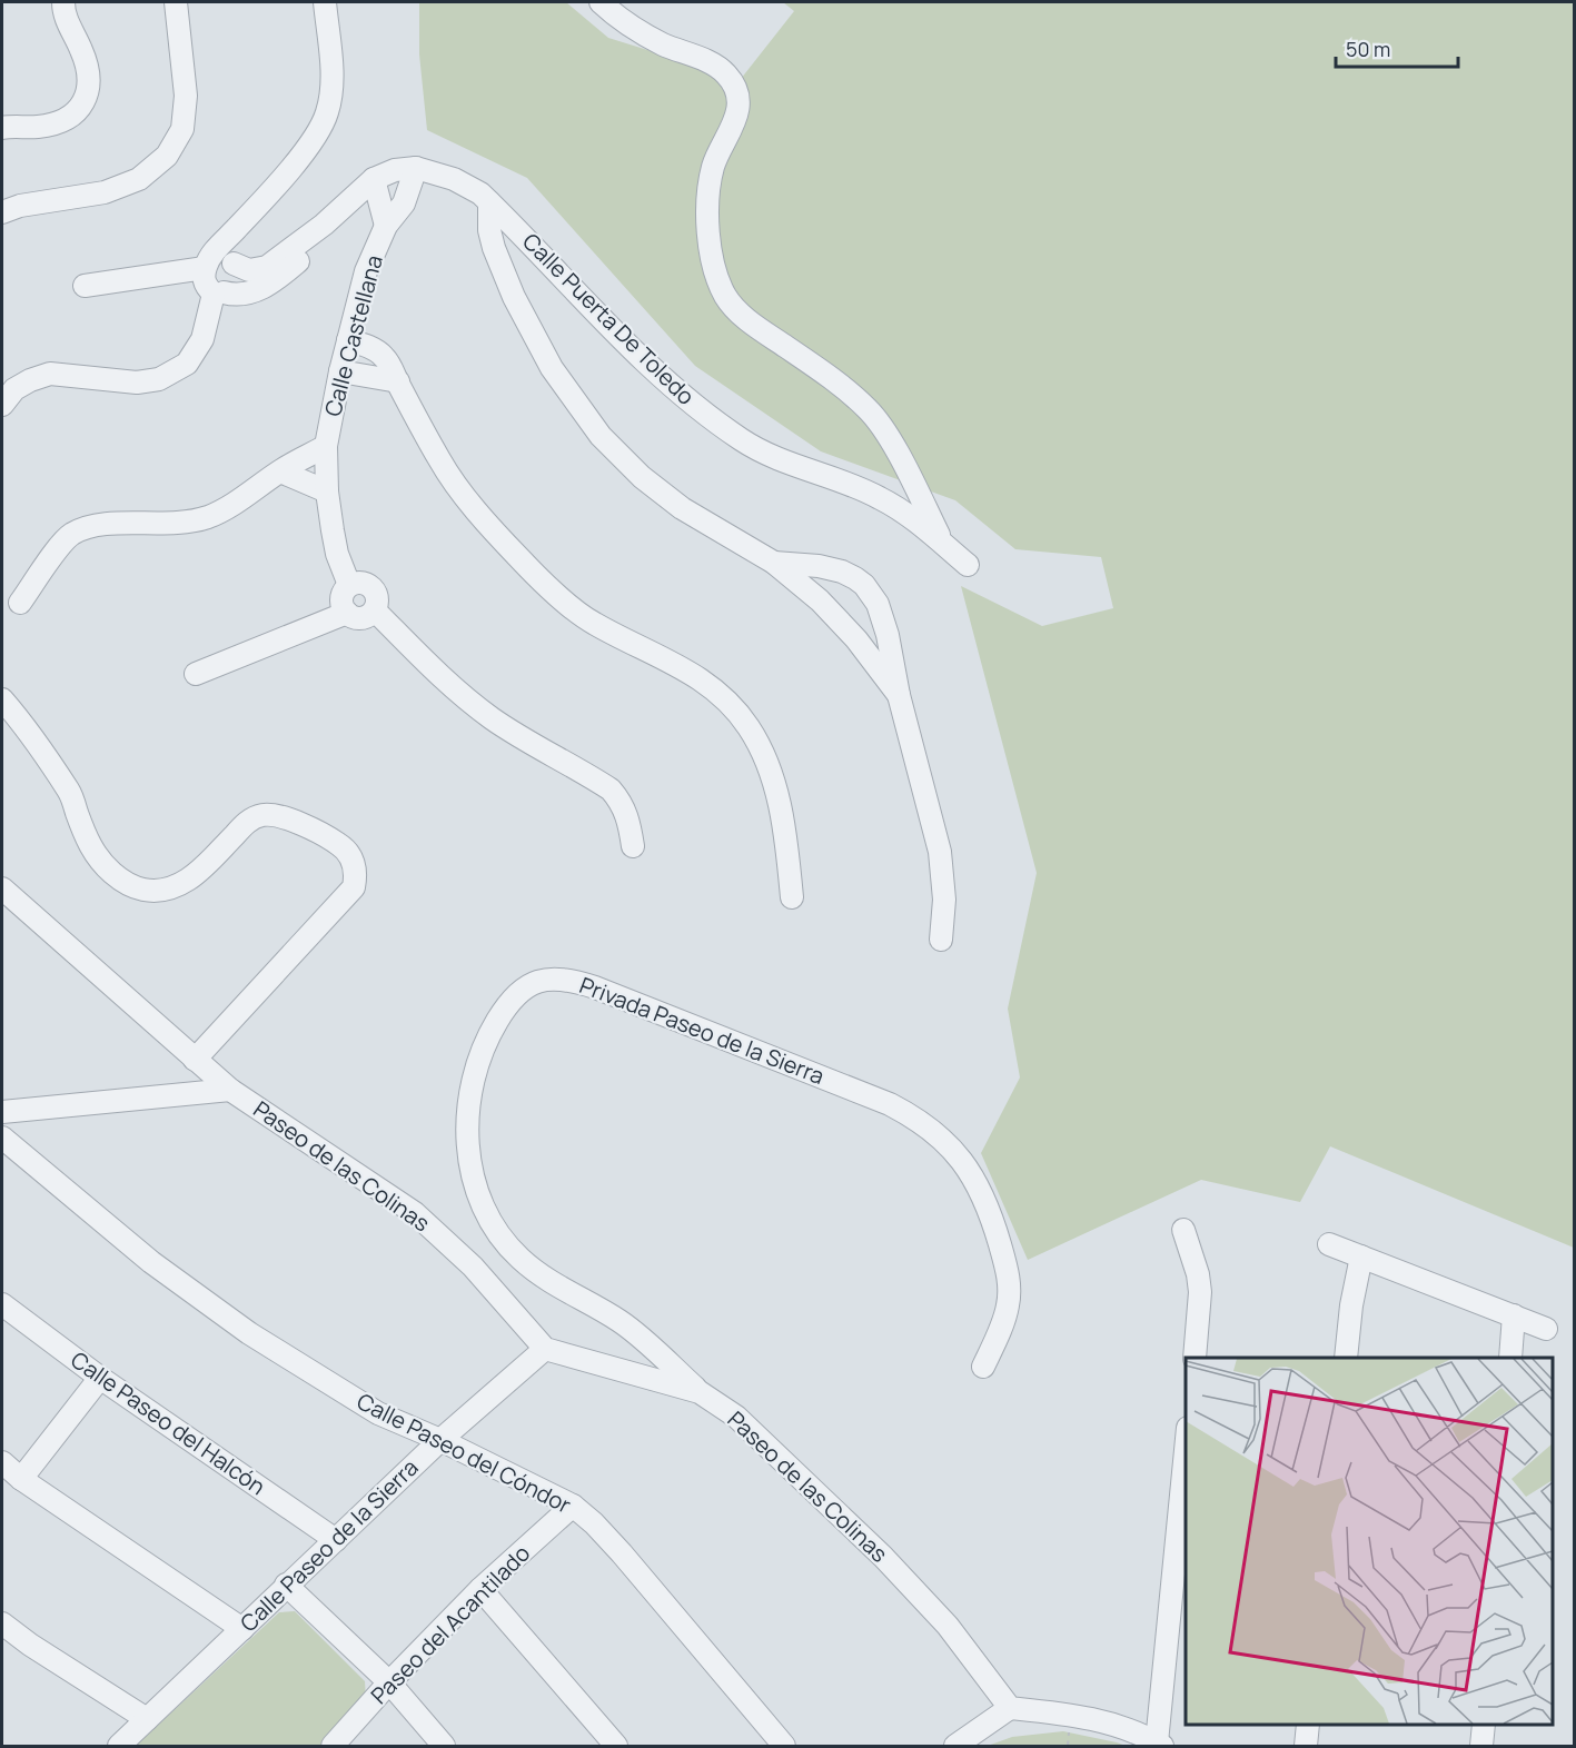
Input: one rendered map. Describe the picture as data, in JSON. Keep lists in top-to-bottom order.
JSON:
{
  "streets": {
    "street": [
      "Calle Puerta De Toledo",
      "Calle Castellana",
      "Privada Paseo de la Sierra",
      "Paseo de las Colinas",
      "Calle Paseo del Halcón",
      "Calle Paseo del Cóndor",
      "Calle Paseo de la Sierra",
      "Paseo del Acantilado"
    ]
  },
  "crossings": [
    ["Calle Puerta De Toledo", "Calle Castellana"],
    ["Privada Paseo de la Sierra", "Paseo de las Colinas"],
    ["Paseo de las Colinas", "Calle Paseo de la Sierra"],
    ["Calle Paseo del Halcón", "Calle Paseo de la Sierra"],
    ["Calle Paseo del Cóndor", "Calle Paseo de la Sierra"],
    ["Calle Paseo del Cóndor", "Paseo del Acantilado"]
  ],
  "scale_bar": "50 m"
}
